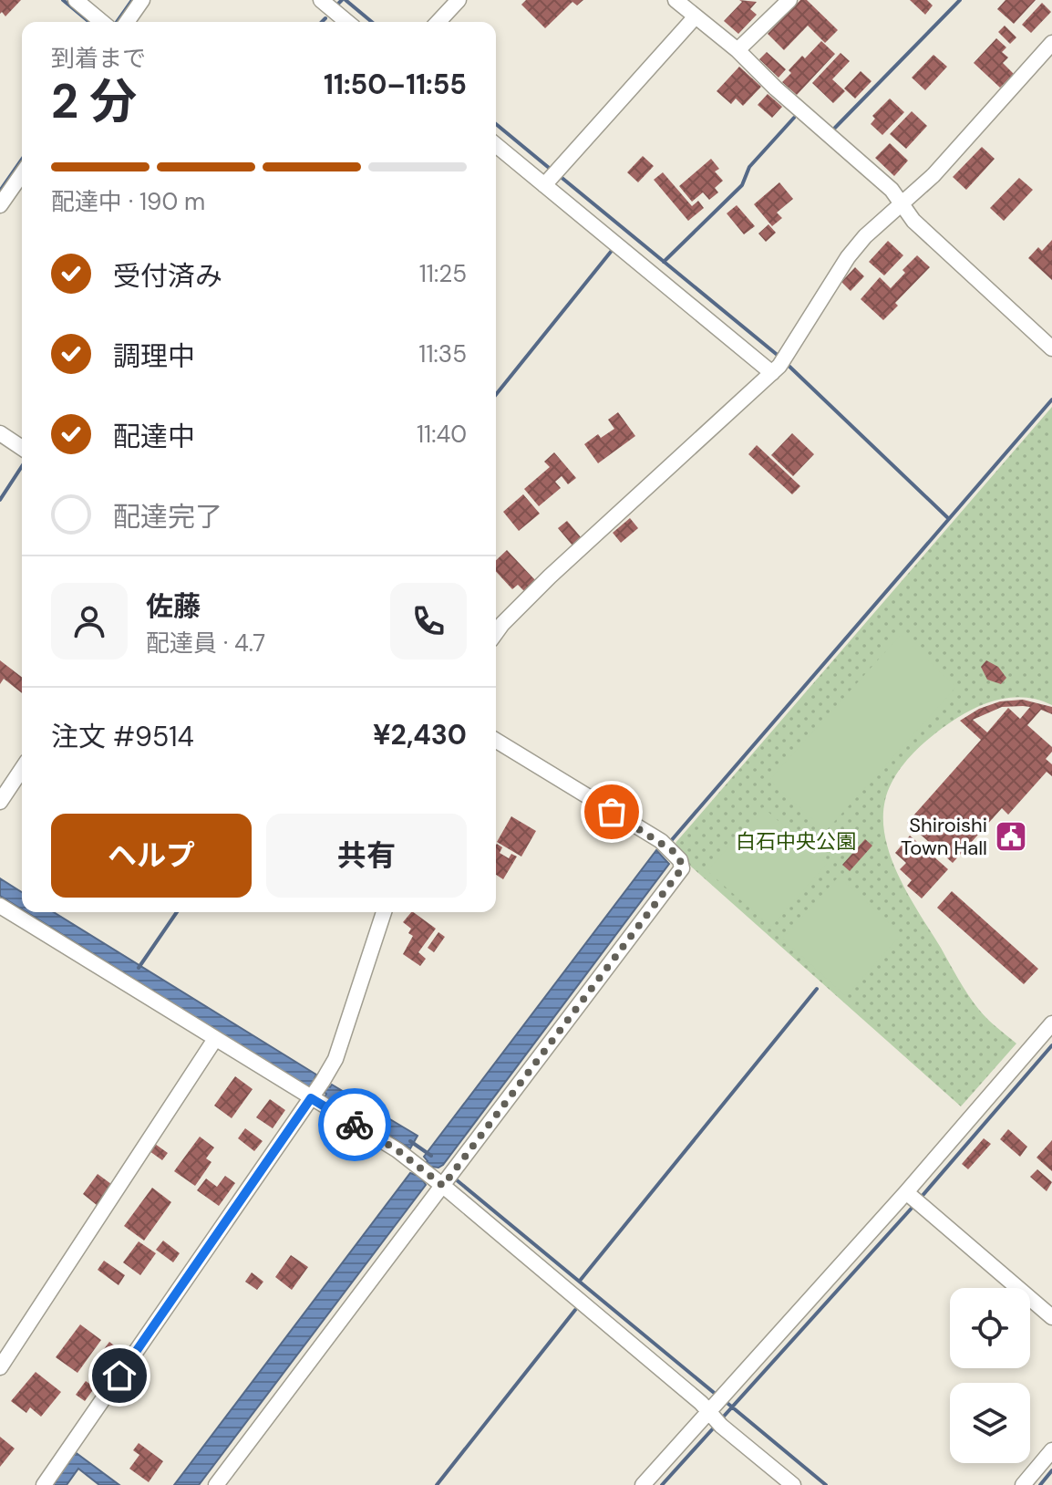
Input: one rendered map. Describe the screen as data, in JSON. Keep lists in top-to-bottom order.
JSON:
{
  "parks": ["白石中央公園"],
  "places": {
    "public building": ["Shiroishi Town Hall"]
  },
  "page": {
    "heading": ["2 分", "到着まで", "11:50–11:55"],
    "panel": [
      "佐藤",
      "配達員 · 4.7",
      "注文 #9514",
      "¥2,430"
    ],
    "bar": "配達中 · 190 m",
    "list": [
      ["受付済み", "11:25"],
      ["調理中", "11:35"],
      ["配達中", "11:40"],
      "配達完了"
    ],
    "buttons": ["ヘルプ", "共有"]
  }
}
